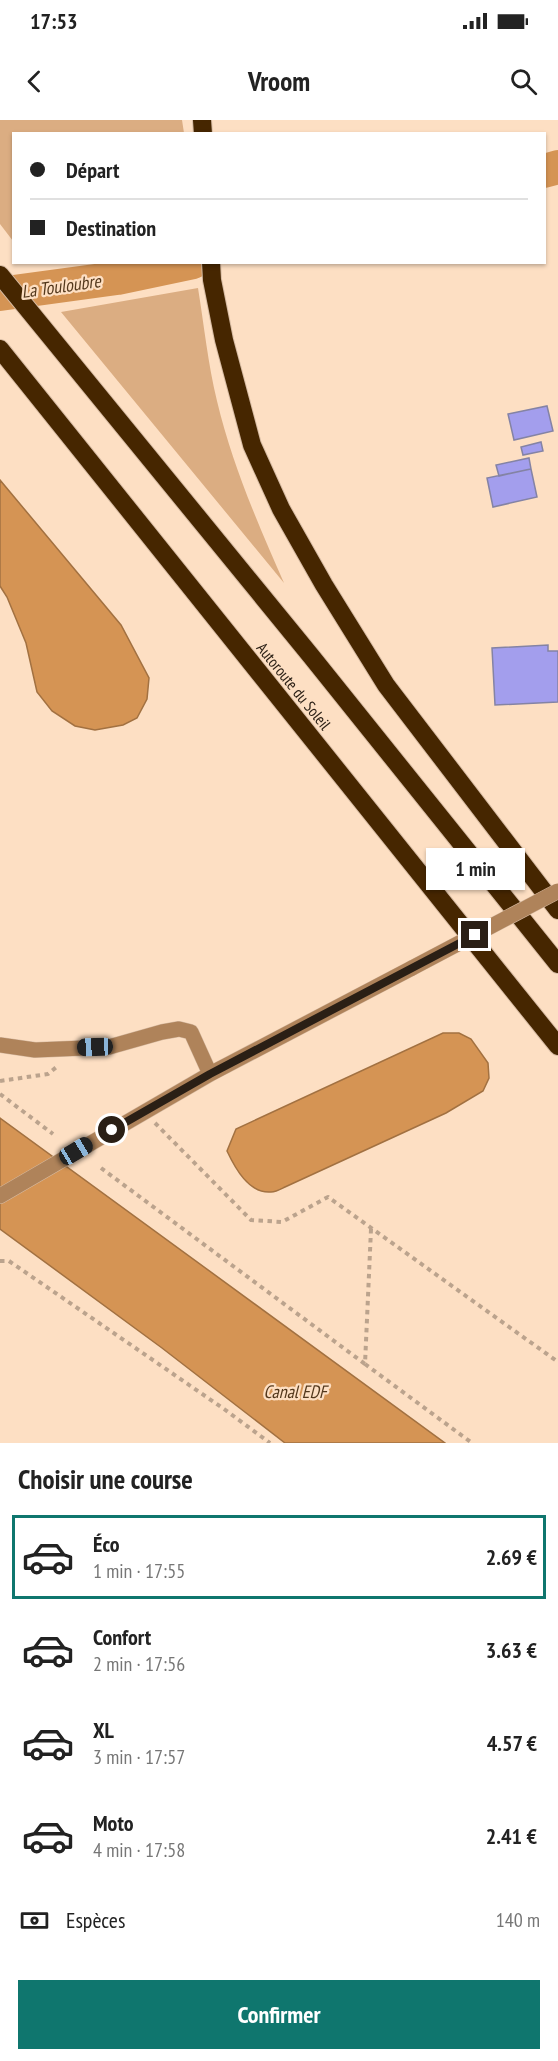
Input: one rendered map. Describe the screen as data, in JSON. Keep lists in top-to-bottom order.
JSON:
{
  "streets": {
    "highway": ["Autoroute du Soleil"]
  },
  "water": ["La Touloubre", "Canal EDF"],
  "page": {
    "status": "17:53",
    "header": "Vroom",
    "banner": ["Départ", "Destination"],
    "bubble": "1 min",
    "heading": "Choisir une course",
    "list": [
      {
        "name": "Éco",
        "note": "1 min · 17:55",
        "value": "2.69 €"
      },
      {
        "name": "Confort",
        "note": "2 min · 17:56",
        "value": "3.63 €"
      },
      {
        "name": "XL",
        "note": "3 min · 17:57",
        "value": "4.57 €"
      },
      {
        "name": "Moto",
        "note": "4 min · 17:58",
        "value": "2.41 €"
      }
    ],
    "pay": ["Espèces", "140 m"],
    "buttons": "Confirmer"
  }
}
